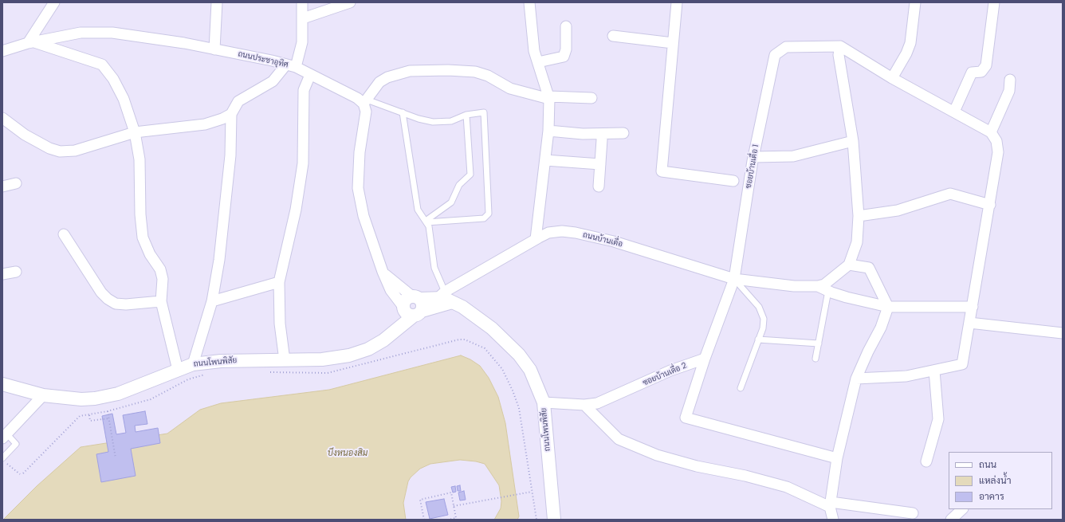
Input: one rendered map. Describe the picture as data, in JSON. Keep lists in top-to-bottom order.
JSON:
{
  "streets": {
    "street": [
      "ถนนประชาอุทิศ",
      "ซอยบ้านเดื่อ 1",
      "ถนนบ้านเดื่อ",
      "ถนนโพนพิสัย",
      "ซอยบ้านเดื่อ 2"
    ]
  },
  "crossings": [
    ["ซอยบ้านเดื่อ 1", "ถนนบ้านเดื่อ"],
    ["ถนนบ้านเดื่อ", "ถนนโพนพิสัย"],
    ["ถนนโพนพิสัย", "ซอยบ้านเดื่อ 2"]
  ],
  "water": ["บึงหนองสิม"],
  "legend": ["ถนน", "แหล่งน้ำ", "อาคาร"]
}
